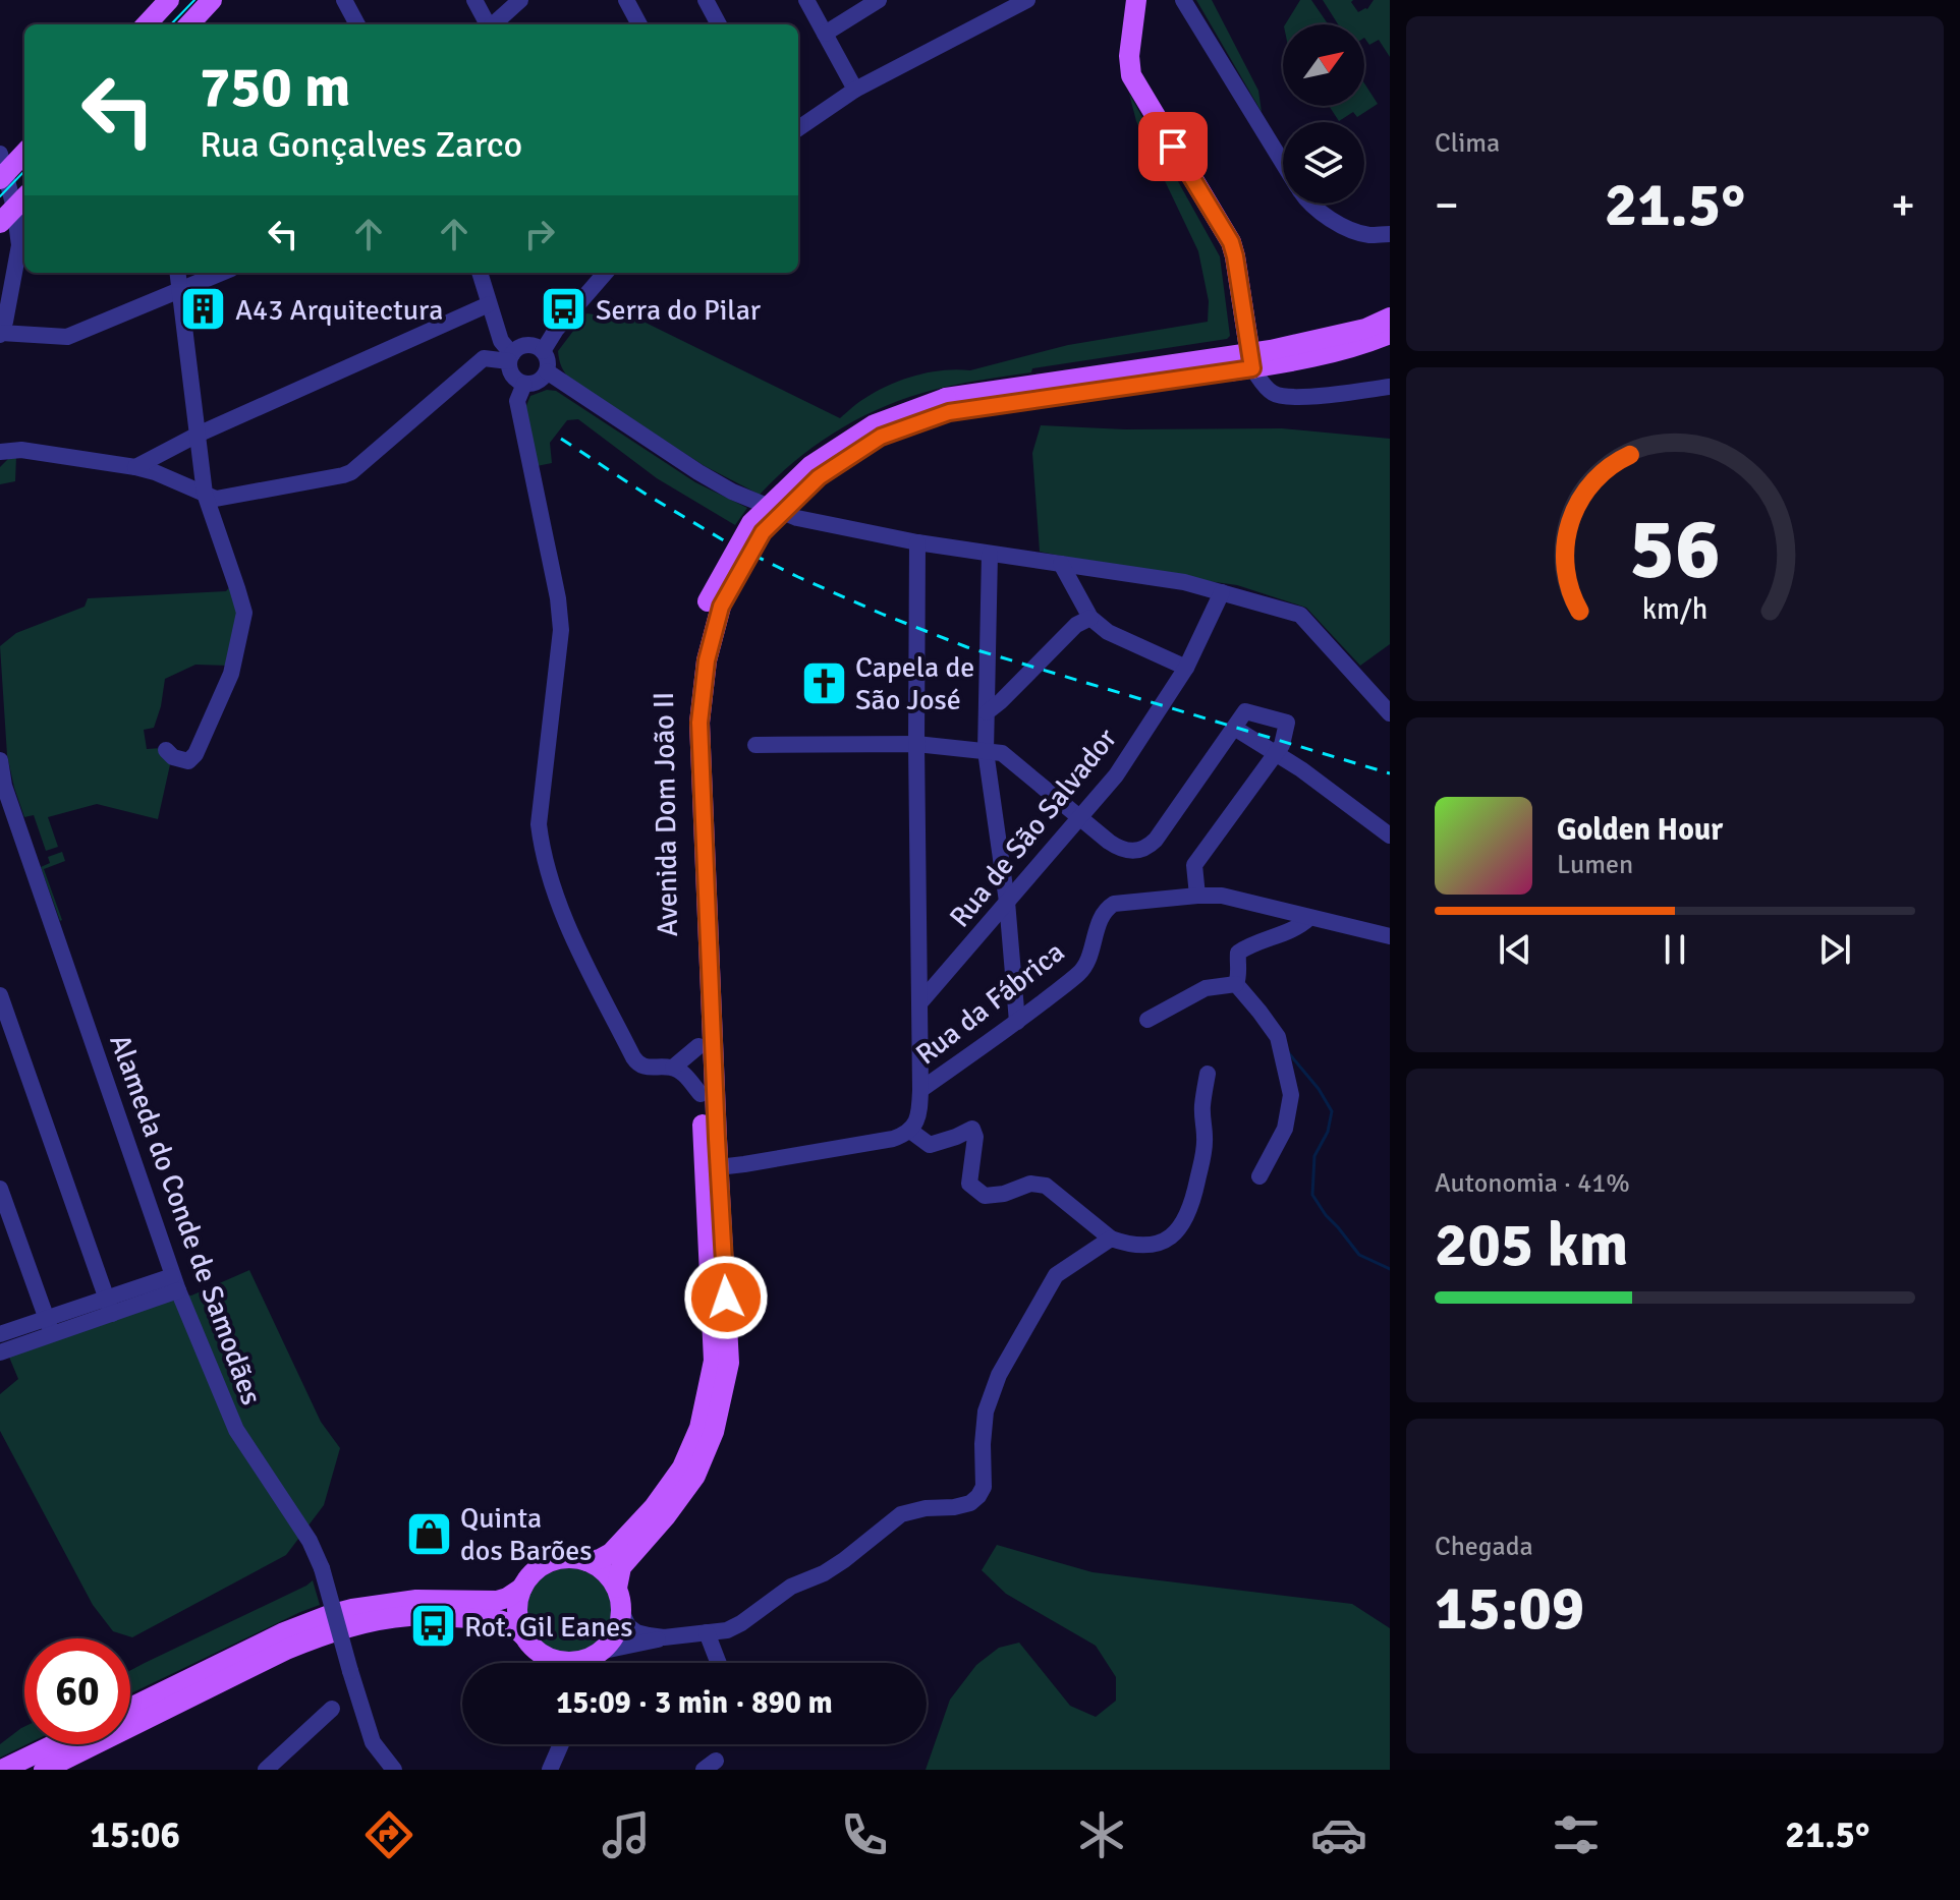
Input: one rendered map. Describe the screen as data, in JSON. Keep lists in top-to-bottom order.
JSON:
{
  "streets": {
    "main road": ["Avenida Dom João II"],
    "street": ["Rua de São Salvador", "Rua da Fábrica", "Alameda do Conde de Samodães"]
  },
  "places": {
    "building": ["A43 Arquitectura"],
    "bus stop": ["Serra do Pilar", "Rot. Gil Eanes"],
    "church": ["Capela de São José"],
    "shop": ["Quinta dos Barões"]
  },
  "north": "top right",
  "page": {
    "tile": [
      "Clima",
      ["Autonomia · 41%", "205 km"],
      ["Chegada", "15:09"]
    ],
    "turn": ["750 m", "Rua Gonçalves Zarco"],
    "heat": ["−", "21.5°", "+"],
    "song": ["Golden Hour", "Lumen"],
    "limit": "60",
    "trip": "15:09 · 3 min · 890 m",
    "tabs": ["15:06", "21.5°"],
    "gauge": ["56", "km/h"]
  }
}
